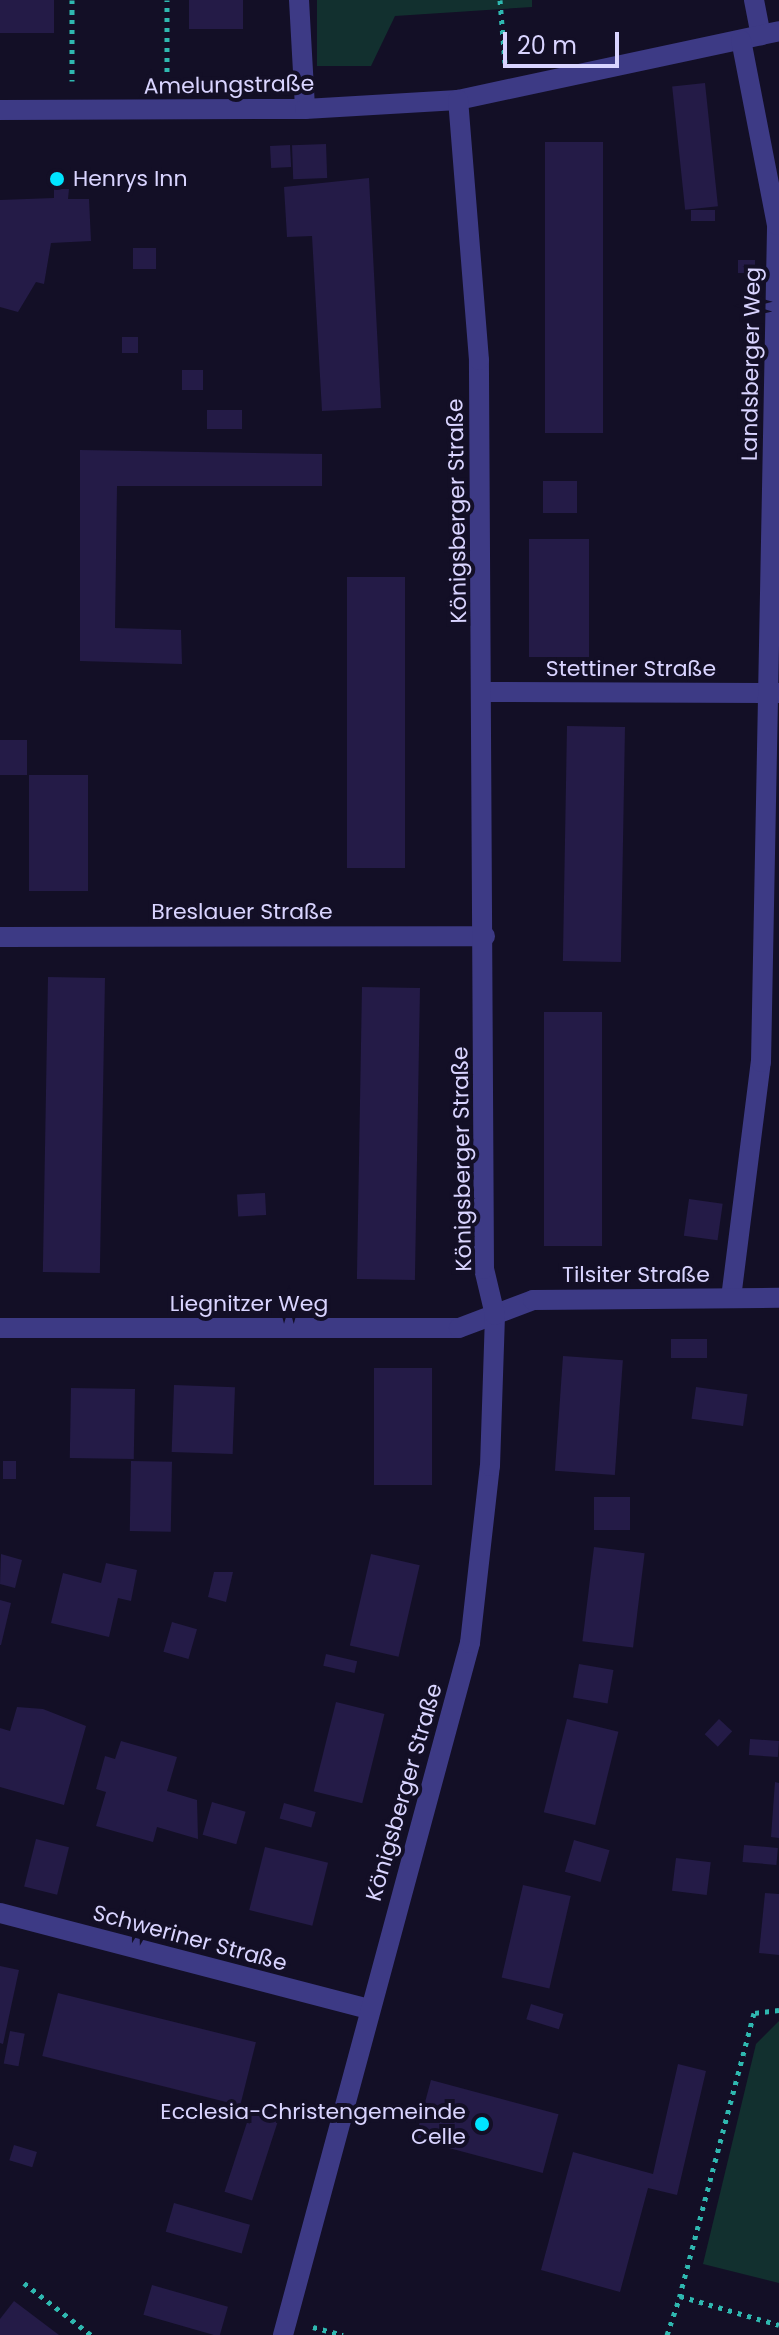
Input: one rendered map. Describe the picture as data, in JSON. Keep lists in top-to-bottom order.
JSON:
{
  "streets": {
    "street": [
      "Amelungstraße",
      "Landsberger Weg",
      "Königsberger Straße",
      "Stettiner Straße",
      "Breslauer Straße",
      "Tilsiter Straße",
      "Liegnitzer Weg",
      "Schweriner Straße"
    ]
  },
  "crossings": [
    ["Amelungstraße", "Landsberger Weg"],
    ["Amelungstraße", "Königsberger Straße"],
    ["Landsberger Weg", "Stettiner Straße"],
    ["Landsberger Weg", "Tilsiter Straße"],
    ["Königsberger Straße", "Stettiner Straße"],
    ["Königsberger Straße", "Breslauer Straße"],
    ["Königsberger Straße", "Tilsiter Straße"],
    ["Königsberger Straße", "Liegnitzer Weg"],
    ["Königsberger Straße", "Schweriner Straße"],
    ["Tilsiter Straße", "Liegnitzer Weg"]
  ],
  "places": ["Henrys Inn", "Ecclesia-Christengemeinde Celle"],
  "scale_bar": "20 m"
}
